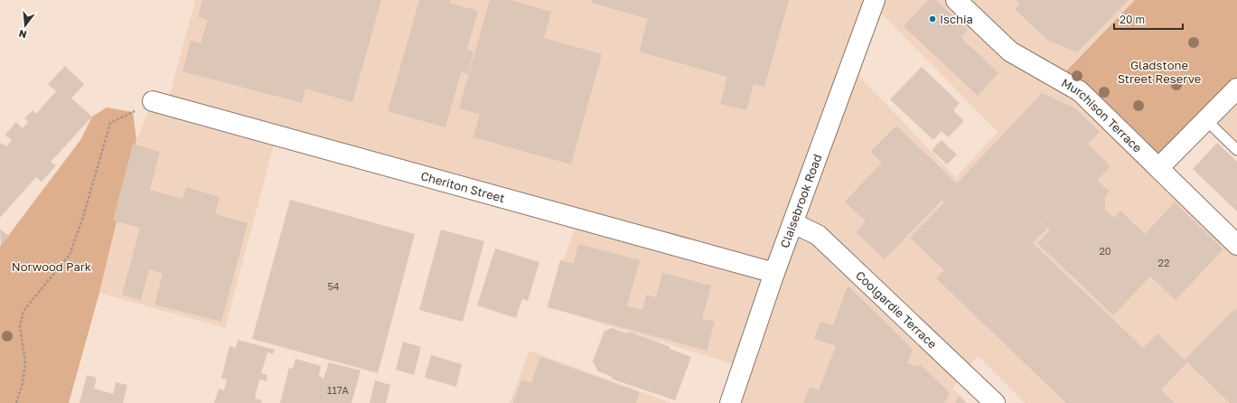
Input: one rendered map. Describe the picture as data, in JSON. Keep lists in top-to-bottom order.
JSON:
{
  "streets": {
    "street": [
      "Murchison Terrace",
      "Cheriton Street",
      "Claisebrook Road",
      "Coolgardie Terrace"
    ]
  },
  "crossings": [
    ["Cheriton Street", "Claisebrook Road"],
    ["Claisebrook Road", "Coolgardie Terrace"]
  ],
  "parks": ["Gladstone Street Reserve", "Norwood Park"],
  "places": ["Ischia"],
  "house_numbers": [
    "20",
    "22",
    "54",
    "117A"
  ],
  "scale_bar": "20 m",
  "north": "bottom"
}
